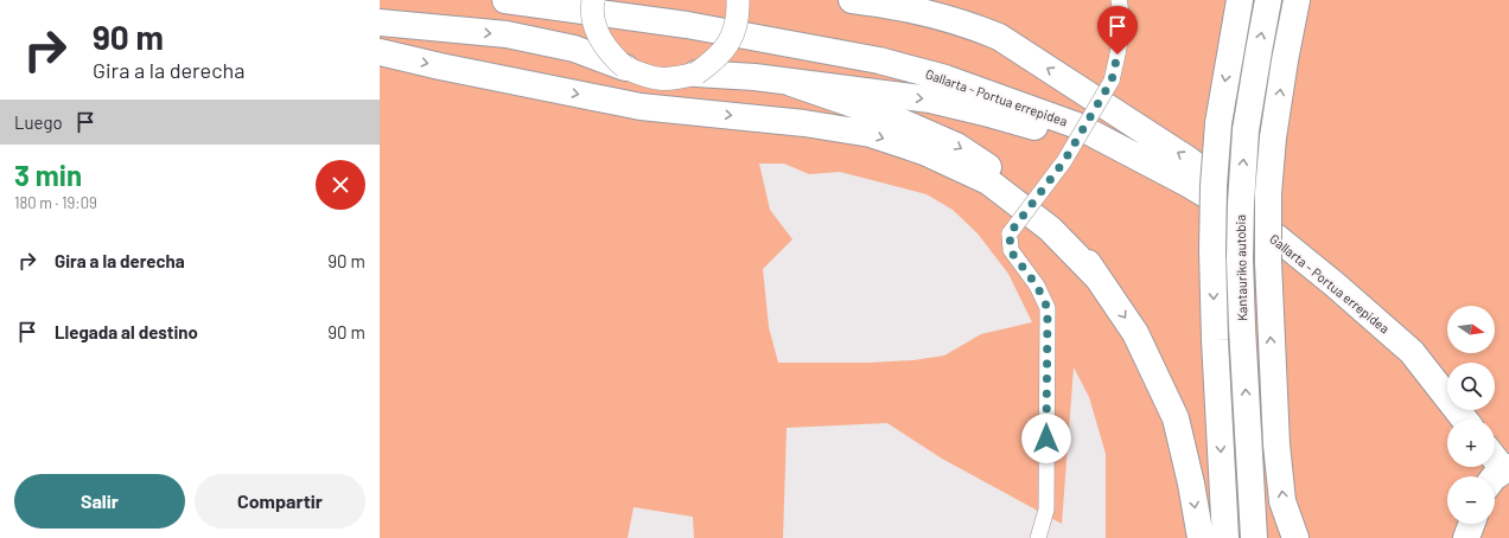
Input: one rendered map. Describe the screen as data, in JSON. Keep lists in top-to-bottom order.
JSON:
{
  "streets": {
    "highway": ["Gallarta - Portua errepidea", "Kantauriko autobia"]
  },
  "north": "right",
  "page": {
    "turn": ["90 m", "Gira a la derecha"],
    "then": "Luego",
    "heading": ["3 min", "180 m · 19:09"],
    "list": [
      {
        "name": "Gira a la derecha",
        "value": "90 m"
      },
      {
        "name": "Llegada al destino",
        "value": "90 m"
      }
    ],
    "map_buttons": ["+", "−"],
    "buttons": ["Salir", "Compartir"]
  }
}
